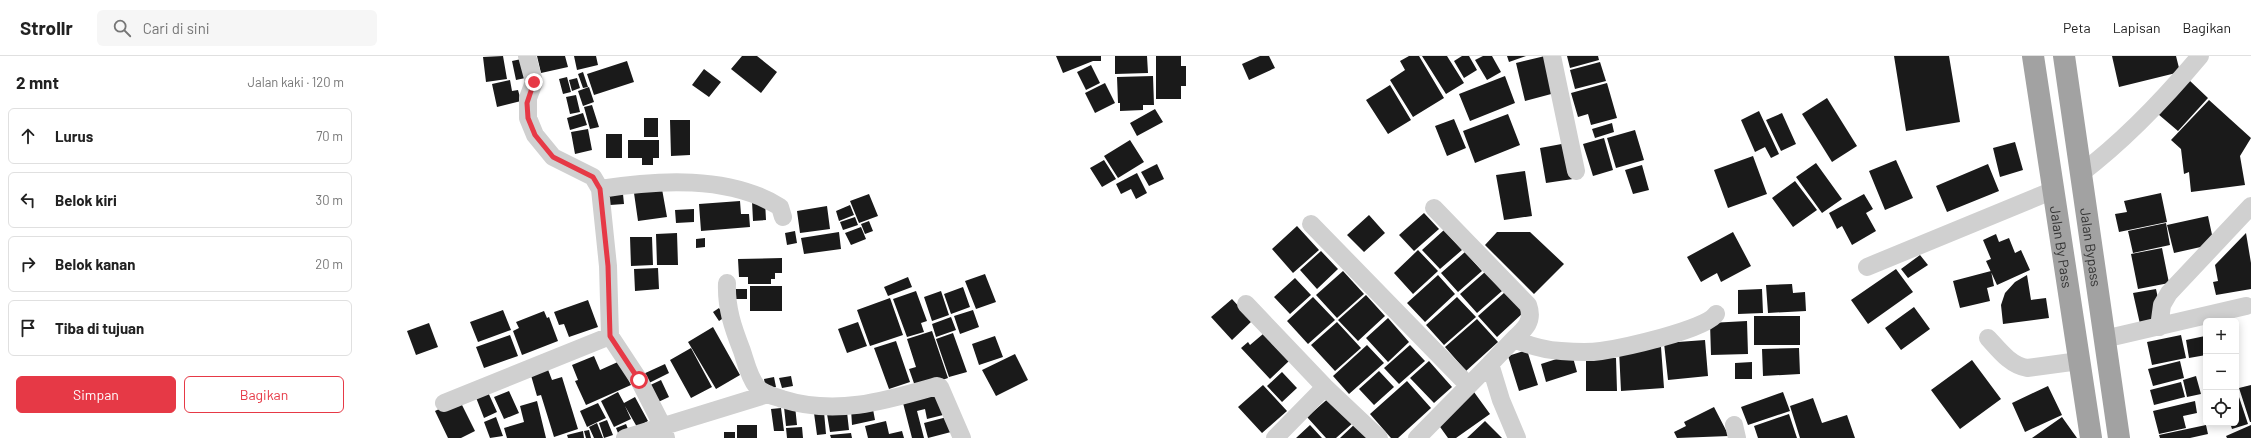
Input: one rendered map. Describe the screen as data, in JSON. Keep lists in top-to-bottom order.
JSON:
{
  "streets": {
    "highway": ["Jalan By Pass", "Jalan Bypass"]
  },
  "page": {
    "header": "Strollr",
    "search": "Cari di sini",
    "nav": ["Peta", "Lapisan", "Bagikan"],
    "heading": ["2 mnt", "Jalan kaki · 120 m"],
    "list": [
      ["Lurus", "70 m"],
      ["Belok kiri", "30 m"],
      ["Belok kanan", "20 m"],
      "Tiba di tujuan"
    ],
    "map_buttons": ["+", "−"],
    "buttons": ["Simpan", "Bagikan"]
  }
}
